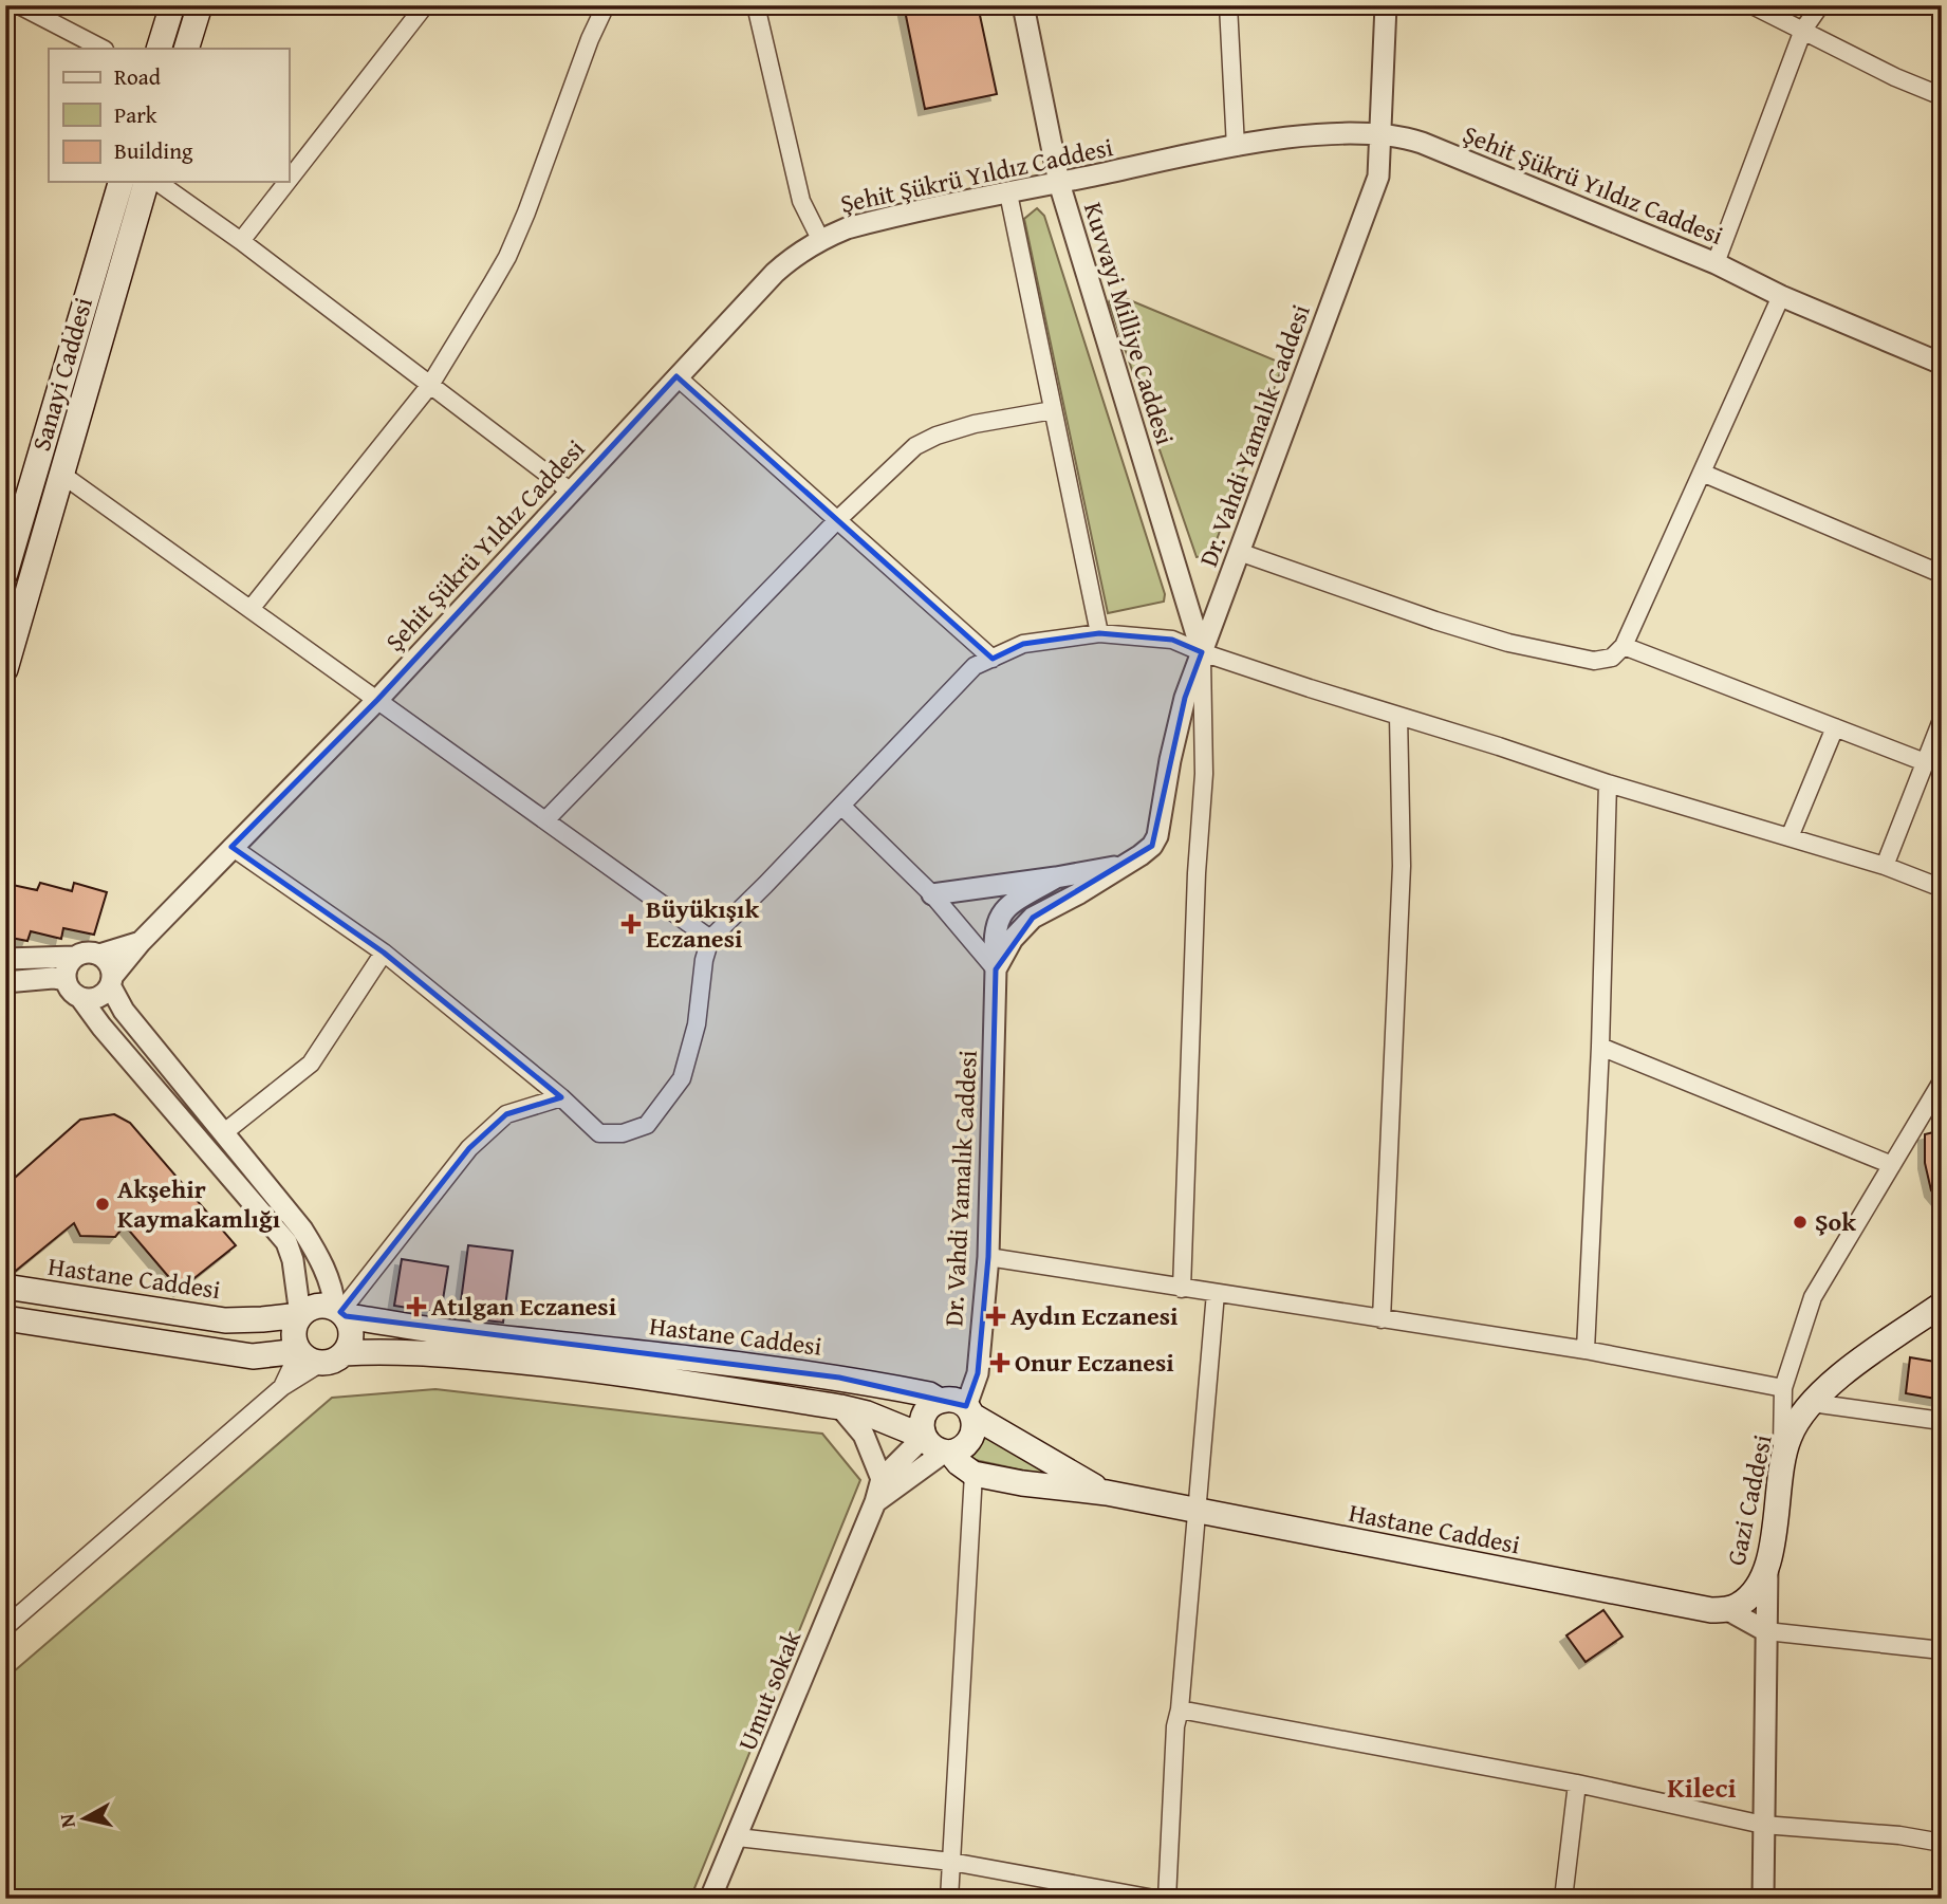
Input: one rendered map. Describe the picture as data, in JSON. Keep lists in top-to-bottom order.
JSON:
{
  "streets": {
    "main road": ["Sanayi Caddesi", "Hastane Caddesi", "Gazi Caddesi"],
    "street": [
      "Şehit Şükrü Yıldız Caddesi",
      "Kuvvayi Milliye Caddesi",
      "Dr. Vahdi Yamalık Caddesi",
      "Umut sokak"
    ]
  },
  "crossings": [
    ["Şehit Şükrü Yıldız Caddesi", "Kuvvayi Milliye Caddesi"],
    ["Şehit Şükrü Yıldız Caddesi", "Dr. Vahdi Yamalık Caddesi"],
    ["Kuvvayi Milliye Caddesi", "Dr. Vahdi Yamalık Caddesi"],
    ["Dr. Vahdi Yamalık Caddesi", "Hastane Caddesi"],
    ["Hastane Caddesi", "Gazi Caddesi"]
  ],
  "districts": ["Kileci"],
  "places": {
    "health": [
      "Büyükışık Eczanesi",
      "Atılgan Eczanesi",
      "Aydın Eczanesi",
      "Onur Eczanesi"
    ],
    "other": ["Akşehir Kaymakamlığı", "Şok"]
  },
  "legend": ["Road", "Park", "Building"],
  "north": "left"
}
